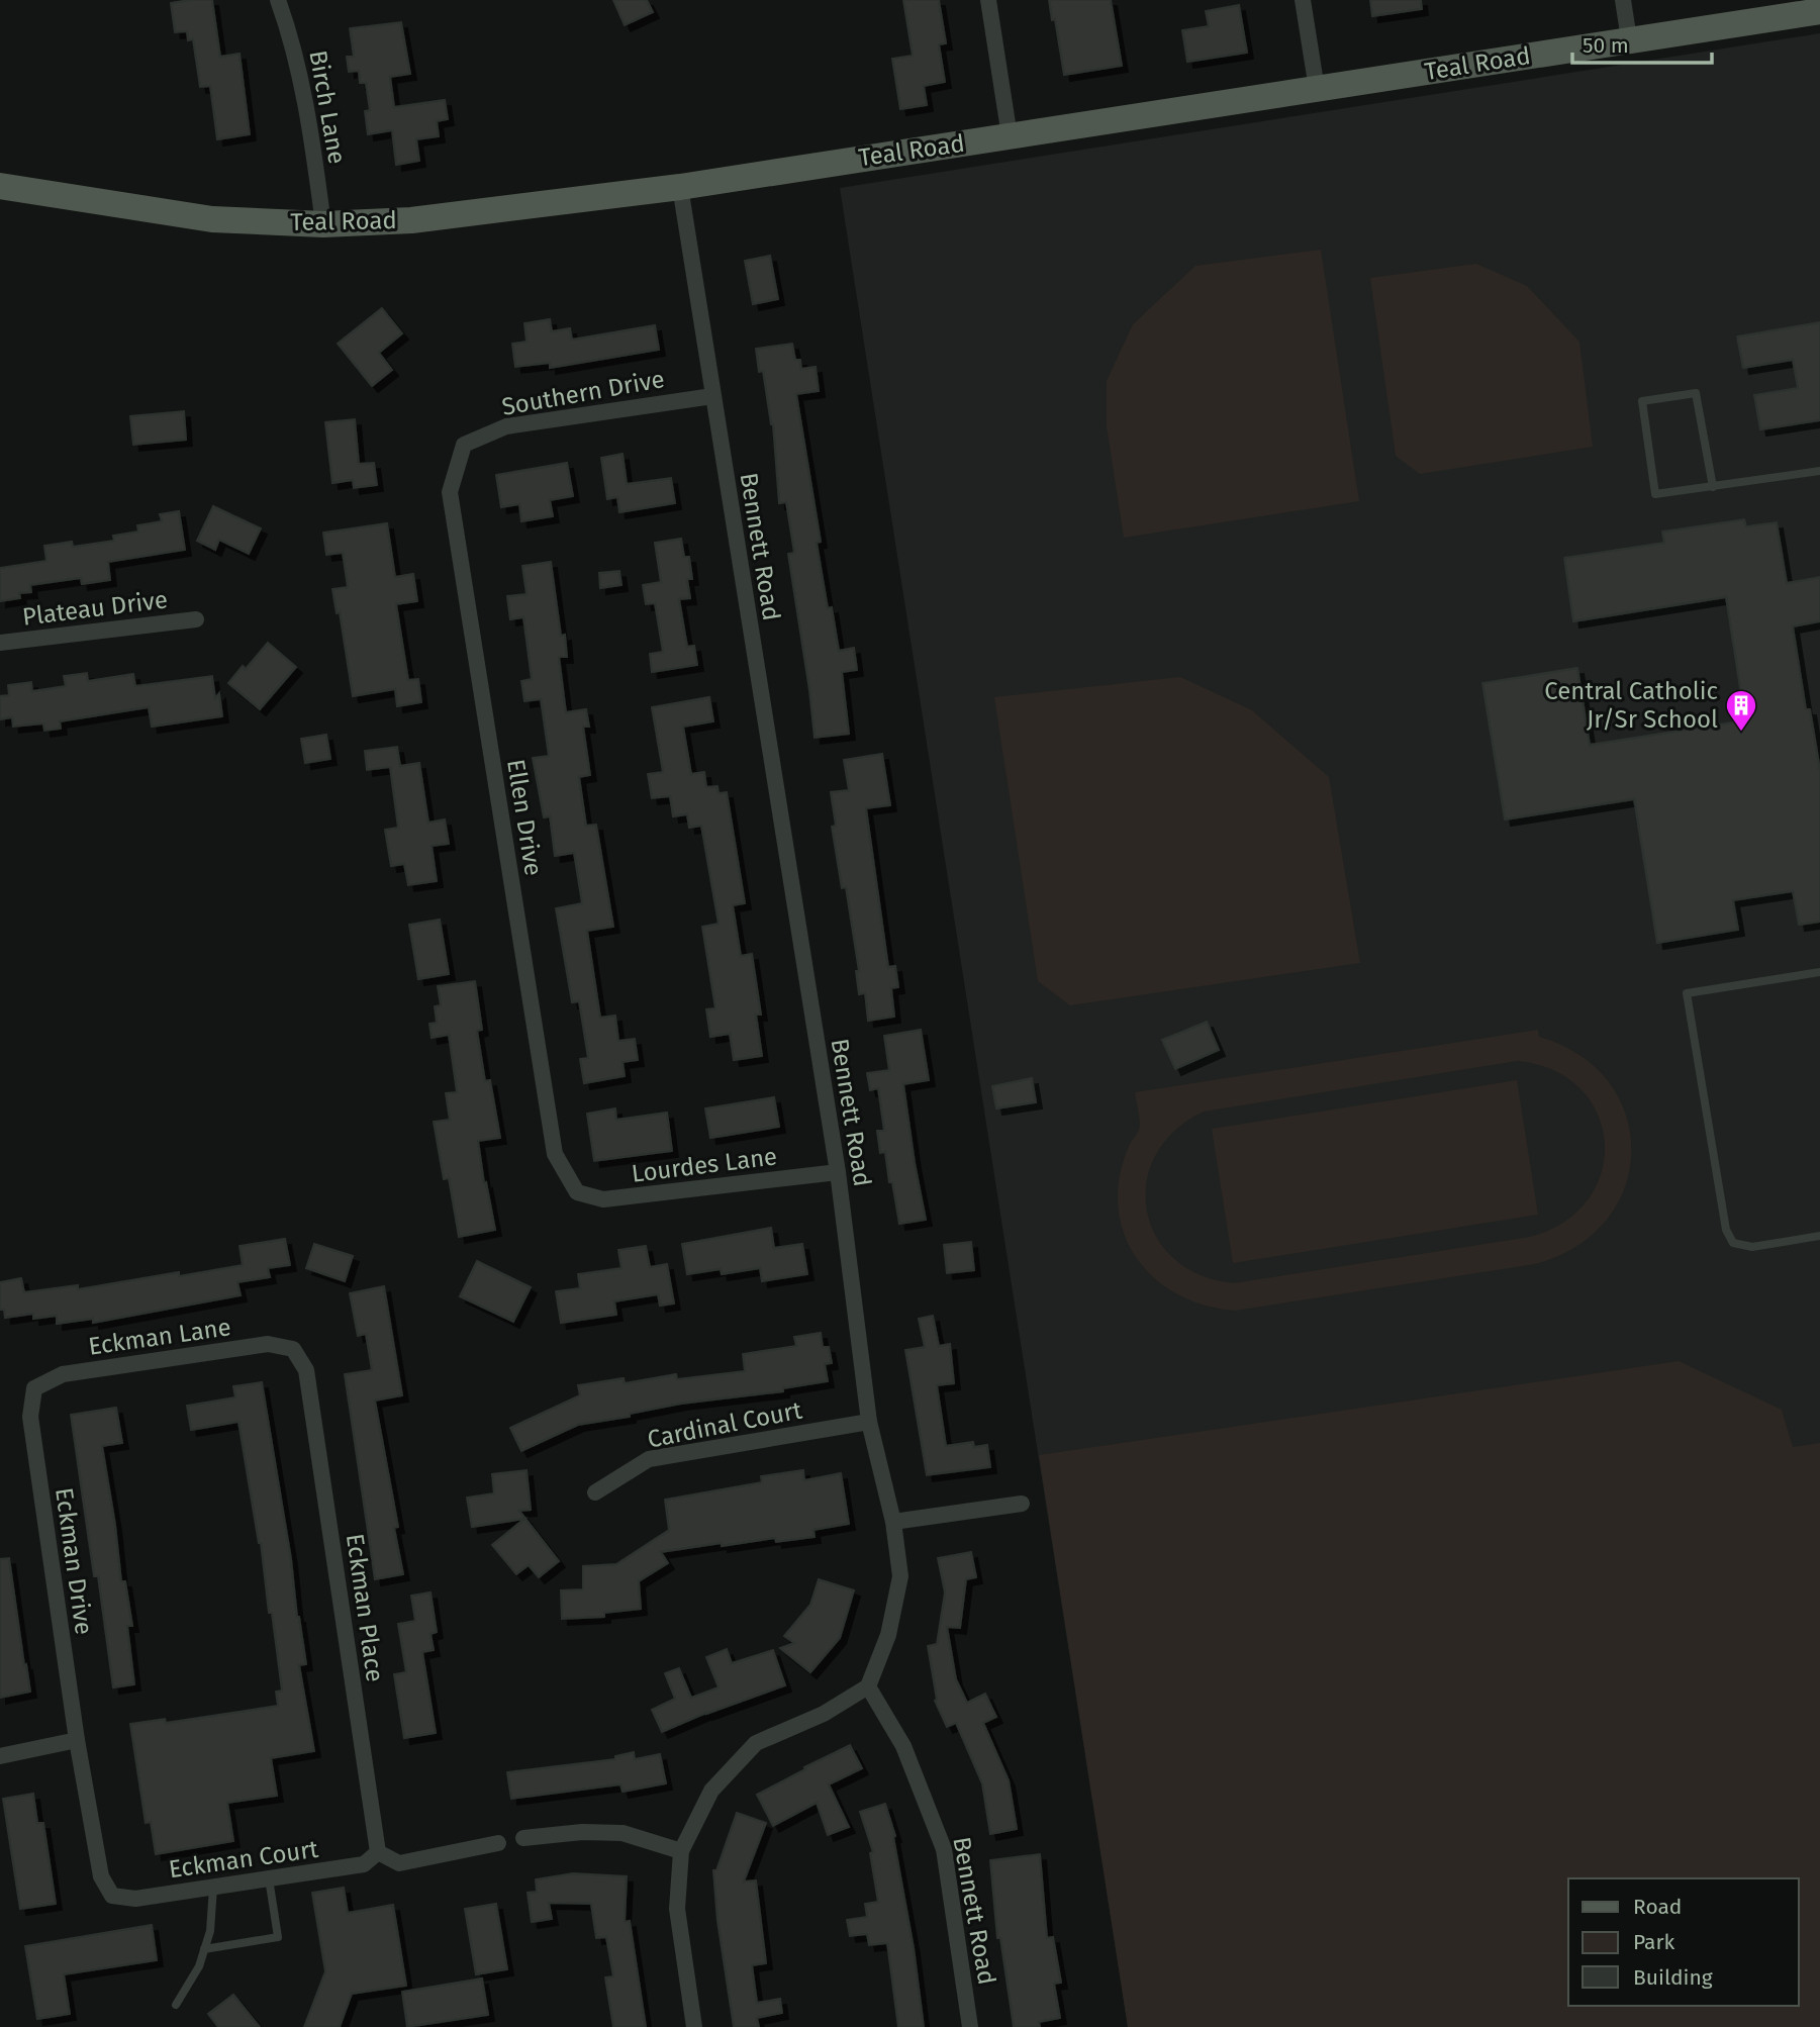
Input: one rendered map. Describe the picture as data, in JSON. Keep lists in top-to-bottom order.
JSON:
{
  "streets": {
    "main road": ["Teal Road"],
    "street": [
      "Birch Lane",
      "Southern Drive",
      "Bennett Road",
      "Plateau Drive",
      "Ellen Drive",
      "Lourdes Lane",
      "Eckman Lane",
      "Cardinal Court",
      "Eckman Drive",
      "Eckman Place",
      "Eckman Court"
    ]
  },
  "crossings": [
    ["Teal Road", "Birch Lane"],
    ["Teal Road", "Bennett Road"],
    ["Southern Drive", "Bennett Road"],
    ["Southern Drive", "Ellen Drive"],
    ["Bennett Road", "Lourdes Lane"],
    ["Bennett Road", "Cardinal Court"],
    ["Ellen Drive", "Lourdes Lane"],
    ["Eckman Lane", "Eckman Drive"],
    ["Eckman Lane", "Eckman Place"],
    ["Eckman Drive", "Eckman Court"],
    ["Eckman Place", "Eckman Court"]
  ],
  "places": {
    "building": ["Central Catholic Jr/Sr School"]
  },
  "legend": ["Road", "Park", "Building"],
  "scale_bar": "50 m"
}
